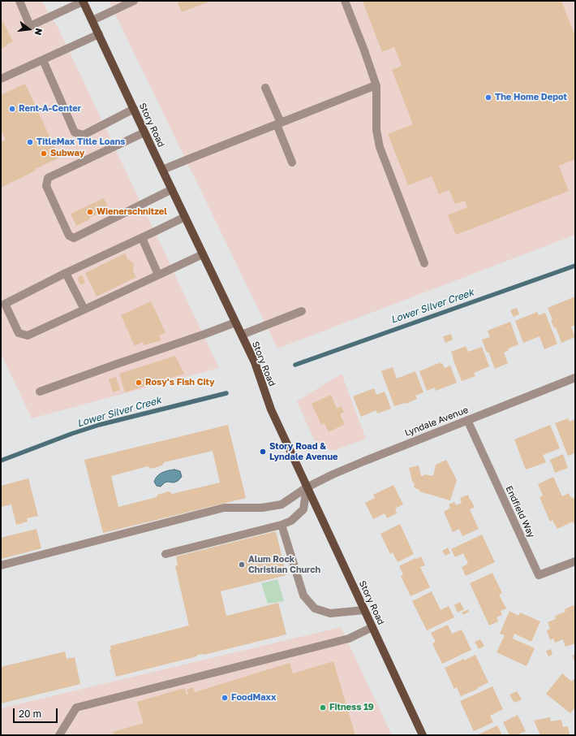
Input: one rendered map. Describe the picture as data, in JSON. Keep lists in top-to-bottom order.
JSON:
{
  "streets": {
    "main road": ["Story Road"],
    "street": ["Lyndale Avenue", "Endfield Way"]
  },
  "crossings": [
    ["Story Road", "Lyndale Avenue"],
    ["Lyndale Avenue", "Endfield Way"]
  ],
  "water": ["Lower Silver Creek"],
  "places": [
    "The Home Depot",
    "Rent-A-Center",
    "TitleMax Title Loans",
    "Subway",
    "Wienerschnitzel",
    "Rosy's Fish City",
    "Story Road & Lyndale Avenue",
    "Alum Rock Christian Church",
    "FoodMaxx",
    "Fitness 19"
  ],
  "scale_bar": "20 m",
  "north": "right"
}
